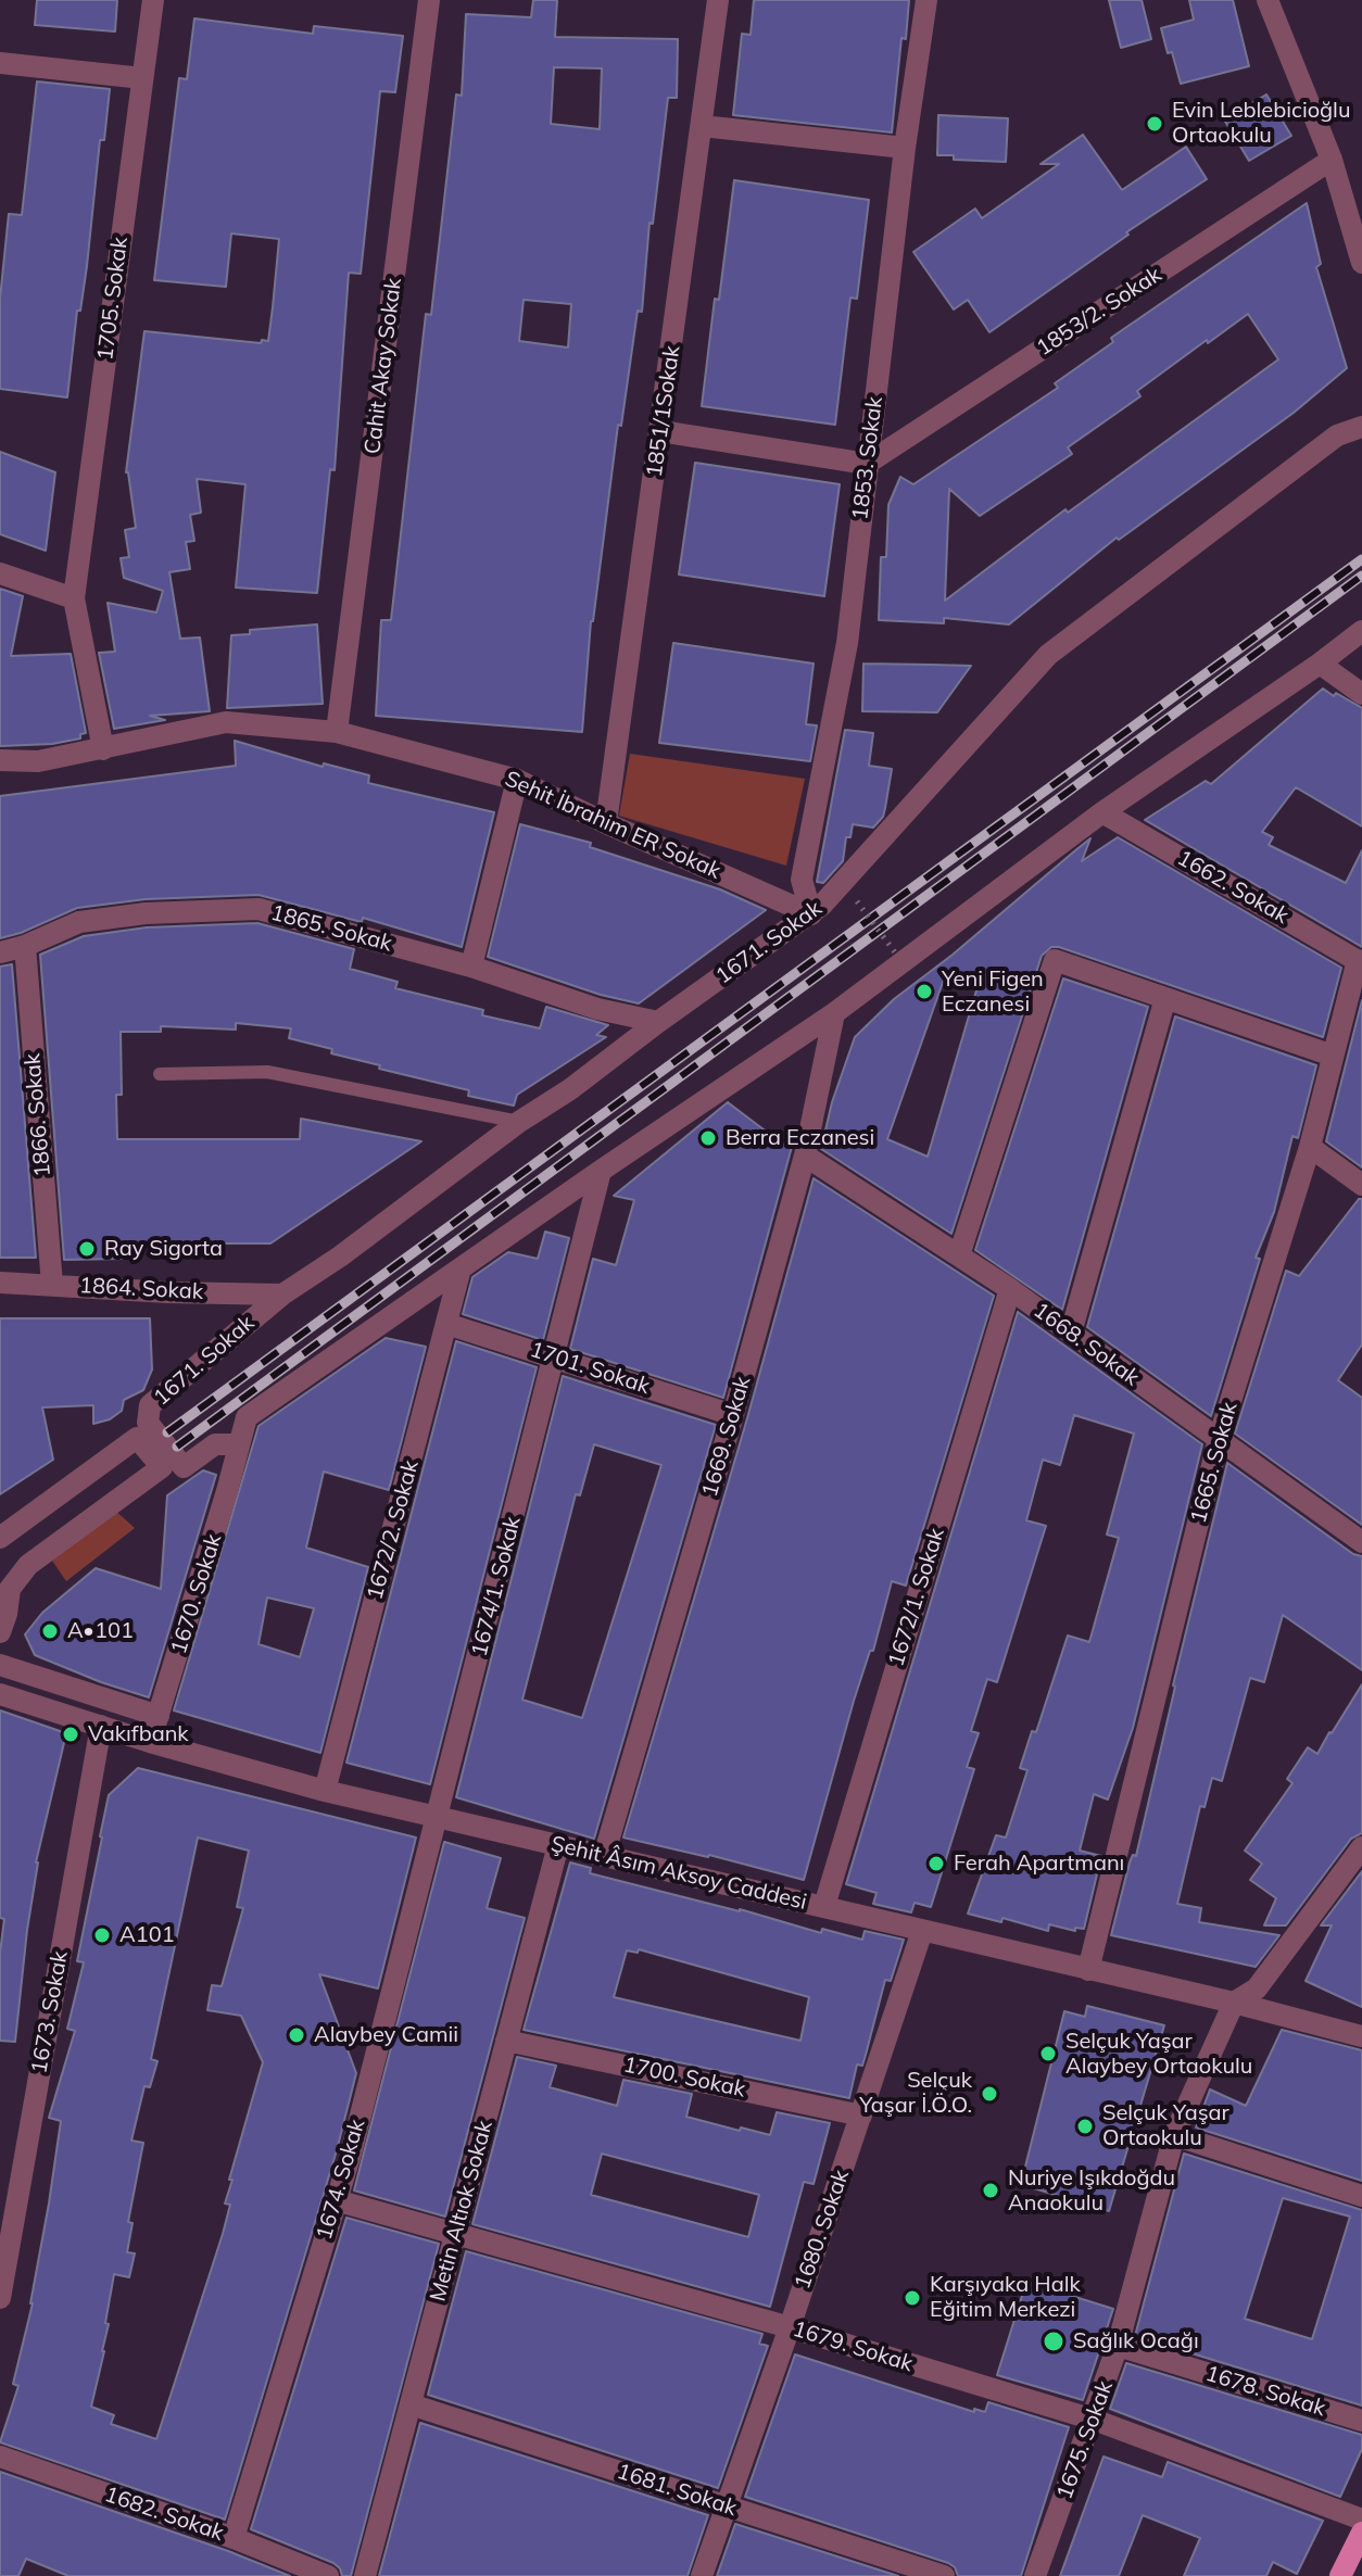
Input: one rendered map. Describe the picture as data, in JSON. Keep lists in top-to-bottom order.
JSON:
{
  "streets": {
    "street": [
      "1705. Sokak",
      "1853/2. Sokak",
      "Cahit Akay Sokak",
      "1851/1Sokak",
      "1853. Sokak",
      "Sehit İbrahim ER Sokak",
      "1662. Sokak",
      "1865. Sokak",
      "1671. Sokak",
      "1866. Sokak",
      "1864. Sokak",
      "1668. Sokak",
      "1701. Sokak",
      "1669. Sokak",
      "1665. Sokak",
      "1672/2. Sokak",
      "1674/1. Sokak",
      "1670. Sokak",
      "1672/1. Sokak",
      "Şehit Âsım Aksoy Caddesi",
      "1673. Sokak",
      "1700. Sokak",
      "1674. Sokak",
      "Metin Altıok Sokak",
      "1680. Sokak",
      "1679. Sokak",
      "1678. Sokak",
      "1675. Sokak",
      "1681. Sokak",
      "1682. Sokak"
    ]
  },
  "crossings": [
    ["1705. Sokak", "Sehit İbrahim ER Sokak"],
    ["1853/2. Sokak", "1853. Sokak"],
    ["Cahit Akay Sokak", "Sehit İbrahim ER Sokak"],
    ["1851/1Sokak", "Sehit İbrahim ER Sokak"],
    ["1853. Sokak", "Sehit İbrahim ER Sokak"],
    ["1853. Sokak", "1671. Sokak"],
    ["Sehit İbrahim ER Sokak", "1671. Sokak"],
    ["1662. Sokak", "1665. Sokak"],
    ["1865. Sokak", "1671. Sokak"],
    ["1865. Sokak", "1866. Sokak"],
    ["1671. Sokak", "1864. Sokak"],
    ["1671. Sokak", "1670. Sokak"],
    ["1866. Sokak", "1864. Sokak"],
    ["1668. Sokak", "1669. Sokak"],
    ["1668. Sokak", "1665. Sokak"],
    ["1668. Sokak", "1672/1. Sokak"],
    ["1701. Sokak", "1669. Sokak"],
    ["1701. Sokak", "1672/2. Sokak"],
    ["1701. Sokak", "1674/1. Sokak"],
    ["1669. Sokak", "Şehit Âsım Aksoy Caddesi"],
    ["1665. Sokak", "Şehit Âsım Aksoy Caddesi"],
    ["1672/2. Sokak", "Şehit Âsım Aksoy Caddesi"],
    ["1674/1. Sokak", "Şehit Âsım Aksoy Caddesi"],
    ["1674/1. Sokak", "1674. Sokak"],
    ["1670. Sokak", "Şehit Âsım Aksoy Caddesi"],
    ["1672/1. Sokak", "Şehit Âsım Aksoy Caddesi"],
    ["Şehit Âsım Aksoy Caddesi", "1673. Sokak"],
    ["Şehit Âsım Aksoy Caddesi", "1674. Sokak"],
    ["Şehit Âsım Aksoy Caddesi", "Metin Altıok Sokak"],
    ["Şehit Âsım Aksoy Caddesi", "1680. Sokak"],
    ["Şehit Âsım Aksoy Caddesi", "1675. Sokak"],
    ["1700. Sokak", "Metin Altıok Sokak"],
    ["1700. Sokak", "1680. Sokak"],
    ["1674. Sokak", "1679. Sokak"],
    ["1674. Sokak", "1682. Sokak"],
    ["Metin Altıok Sokak", "1679. Sokak"],
    ["Metin Altıok Sokak", "1681. Sokak"],
    ["1680. Sokak", "1679. Sokak"],
    ["1680. Sokak", "1681. Sokak"],
    ["1679. Sokak", "1675. Sokak"],
    ["1678. Sokak", "1675. Sokak"]
  ],
  "places": [
    "Evin Leblebicioğlu Ortaokulu",
    "Yeni Figen Eczanesi",
    "Berra Eczanesi",
    "Ray Sigorta",
    "A•101",
    "Vakıfbank",
    "Ferah Apartmanı",
    "A101",
    "Alaybey Camii",
    "Selçuk Yaşar Alaybey Ortaokulu",
    "Selçuk Yaşar İ.Ö.O.",
    "Selçuk Yaşar Ortaokulu",
    "Nuriye Işıkdoğdu Anaokulu",
    "Karşıyaka Halk Eğitim Merkezi",
    "Sağlık Ocağı"
  ]
}
